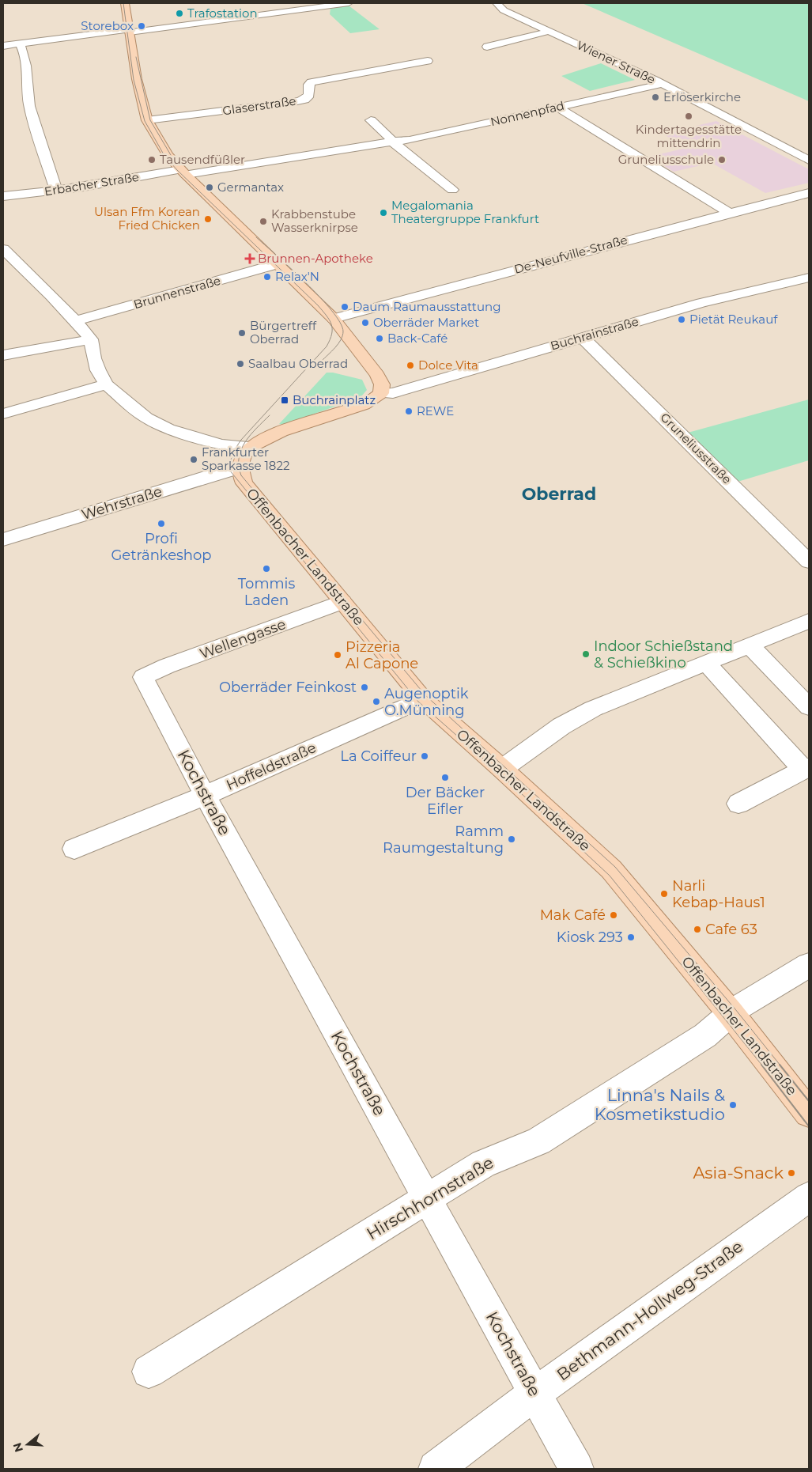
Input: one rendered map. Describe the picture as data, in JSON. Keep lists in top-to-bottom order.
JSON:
{
  "streets": {
    "main road": ["Offenbacher Landstraße"],
    "street": [
      "Wiener Straße",
      "Glaserstraße",
      "Nonnenpfad",
      "Erbacher Straße",
      "De-Neufville-Straße",
      "Brunnenstraße",
      "Buchrainstraße",
      "Gruneliusstraße",
      "Wehrstraße",
      "Wellengasse",
      "Hoffeldstraße",
      "Kochstraße",
      "Hirschhornstraße",
      "Bethmann-Hollweg-Straße"
    ]
  },
  "crossings": [
    ["Wiener Straße", "Nonnenpfad"],
    ["Nonnenpfad", "Erbacher Straße"],
    ["Buchrainstraße", "Gruneliusstraße"],
    ["Wehrstraße", "Offenbacher Landstraße"],
    ["Offenbacher Landstraße", "Wellengasse"],
    ["Offenbacher Landstraße", "Hoffeldstraße"],
    ["Offenbacher Landstraße", "Hirschhornstraße"],
    ["Wellengasse", "Kochstraße"],
    ["Hoffeldstraße", "Kochstraße"],
    ["Kochstraße", "Hirschhornstraße"],
    ["Kochstraße", "Bethmann-Hollweg-Straße"]
  ],
  "districts": ["Oberrad"],
  "places": {
    "other": [
      "Trafostation",
      "Storebox",
      "Erlöserkirche",
      "Kindertagesstätte mittendrin",
      "Tausendfüßler",
      "Gruneliusschule",
      "Germantax",
      "Megalomania Theatergruppe Frankfurt",
      "Ulsan Ffm Korean Fried Chicken",
      "Krabbenstube Wasserknirpse",
      "Relax'N",
      "Daum Raumausstattung",
      "Pietät Reukauf",
      "Oberräder Market",
      "Bürgertreff Oberrad",
      "Back-Café",
      "Saalbau Oberrad",
      "Dolce Vita",
      "REWE",
      "Frankfurter Sparkasse 1822",
      "Profi Getränkeshop",
      "Tommis Laden",
      "Indoor Schießstand & Schießkino",
      "Pizzeria Al Capone",
      "Oberräder Feinkost",
      "Augenoptik O.Münning",
      "La Coiffeur",
      "Der Bäcker Eifler",
      "Ramm Raumgestaltung",
      "Narli Kebap-Haus1",
      "Mak Café",
      "Cafe 63",
      "Kiosk 293",
      "Linna's Nails & Kosmetikstudio",
      "Asia-Snack"
    ],
    "health": ["Brunnen-Apotheke"],
    "transit": ["Buchrainplatz"]
  },
  "north": "left"
}
